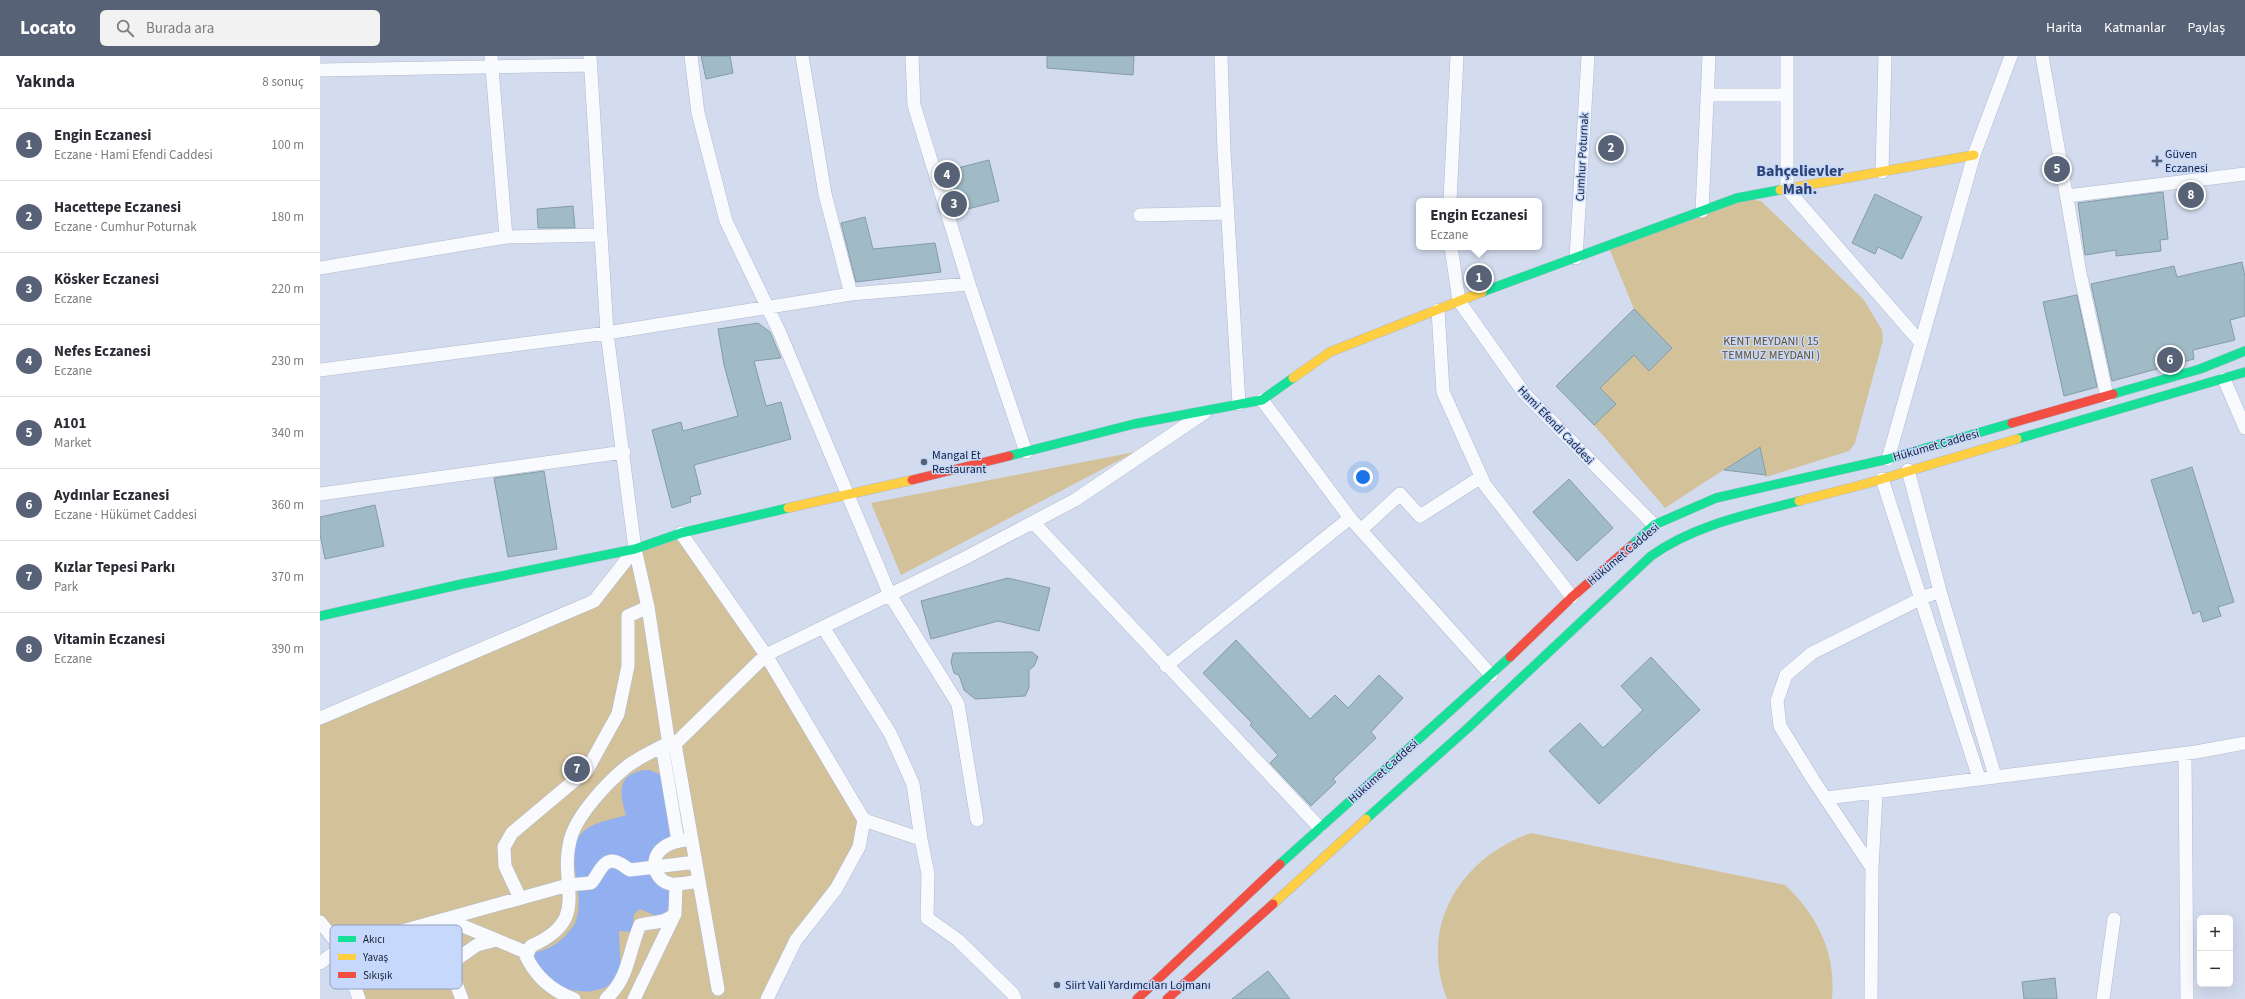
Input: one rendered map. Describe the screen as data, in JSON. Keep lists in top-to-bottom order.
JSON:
{
  "streets": {
    "main road": ["Hükümet Caddesi"],
    "street": ["Cumhur Poturnak", "Hami Efendi Caddesi"]
  },
  "crossings": [
    ["Hami Efendi Caddesi", "Hükümet Caddesi"]
  ],
  "districts": ["Bahçelievler Mah."],
  "parks": ["KENT MEYDANI ( 15 TEMMUZ MEYDANI )"],
  "places": {
    "health": ["Güven Eczanesi"],
    "other": ["Mangal Et Restaurant", "Siirt Vali Yardımcıları Lojmanı"]
  },
  "legend": ["Akıcı", "Yavaş", "Sıkışık"],
  "page": {
    "header": "Locato",
    "search": "Burada ara",
    "nav": ["Harita", "Katmanlar", "Paylaş"],
    "heading": ["Yakında", "8 sonuç"],
    "list": [
      {
        "mark": "1",
        "name": "Engin Eczanesi",
        "note": "Eczane · Hami Efendi Caddesi",
        "value": "100 m"
      },
      {
        "mark": "2",
        "name": "Hacettepe Eczanesi",
        "note": "Eczane · Cumhur Poturnak",
        "value": "180 m"
      },
      {
        "mark": "3",
        "name": "Kösker Eczanesi",
        "note": "Eczane",
        "value": "220 m"
      },
      {
        "mark": "4",
        "name": "Nefes Eczanesi",
        "note": "Eczane",
        "value": "230 m"
      },
      {
        "mark": "5",
        "name": "A101",
        "note": "Market",
        "value": "340 m"
      },
      {
        "mark": "6",
        "name": "Aydınlar Eczanesi",
        "note": "Eczane · Hükümet Caddesi",
        "value": "360 m"
      },
      {
        "mark": "7",
        "name": "Kızlar Tepesi Parkı",
        "note": "Park",
        "value": "370 m"
      },
      {
        "mark": "8",
        "name": "Vitamin Eczanesi",
        "note": "Eczane",
        "value": "390 m"
      }
    ],
    "pins": [
      "2",
      "5",
      "4",
      "8",
      "3",
      "1",
      "6",
      "7"
    ],
    "popup": ["Engin Eczanesi", "Eczane"],
    "map_buttons": ["+", "−"]
  }
}
